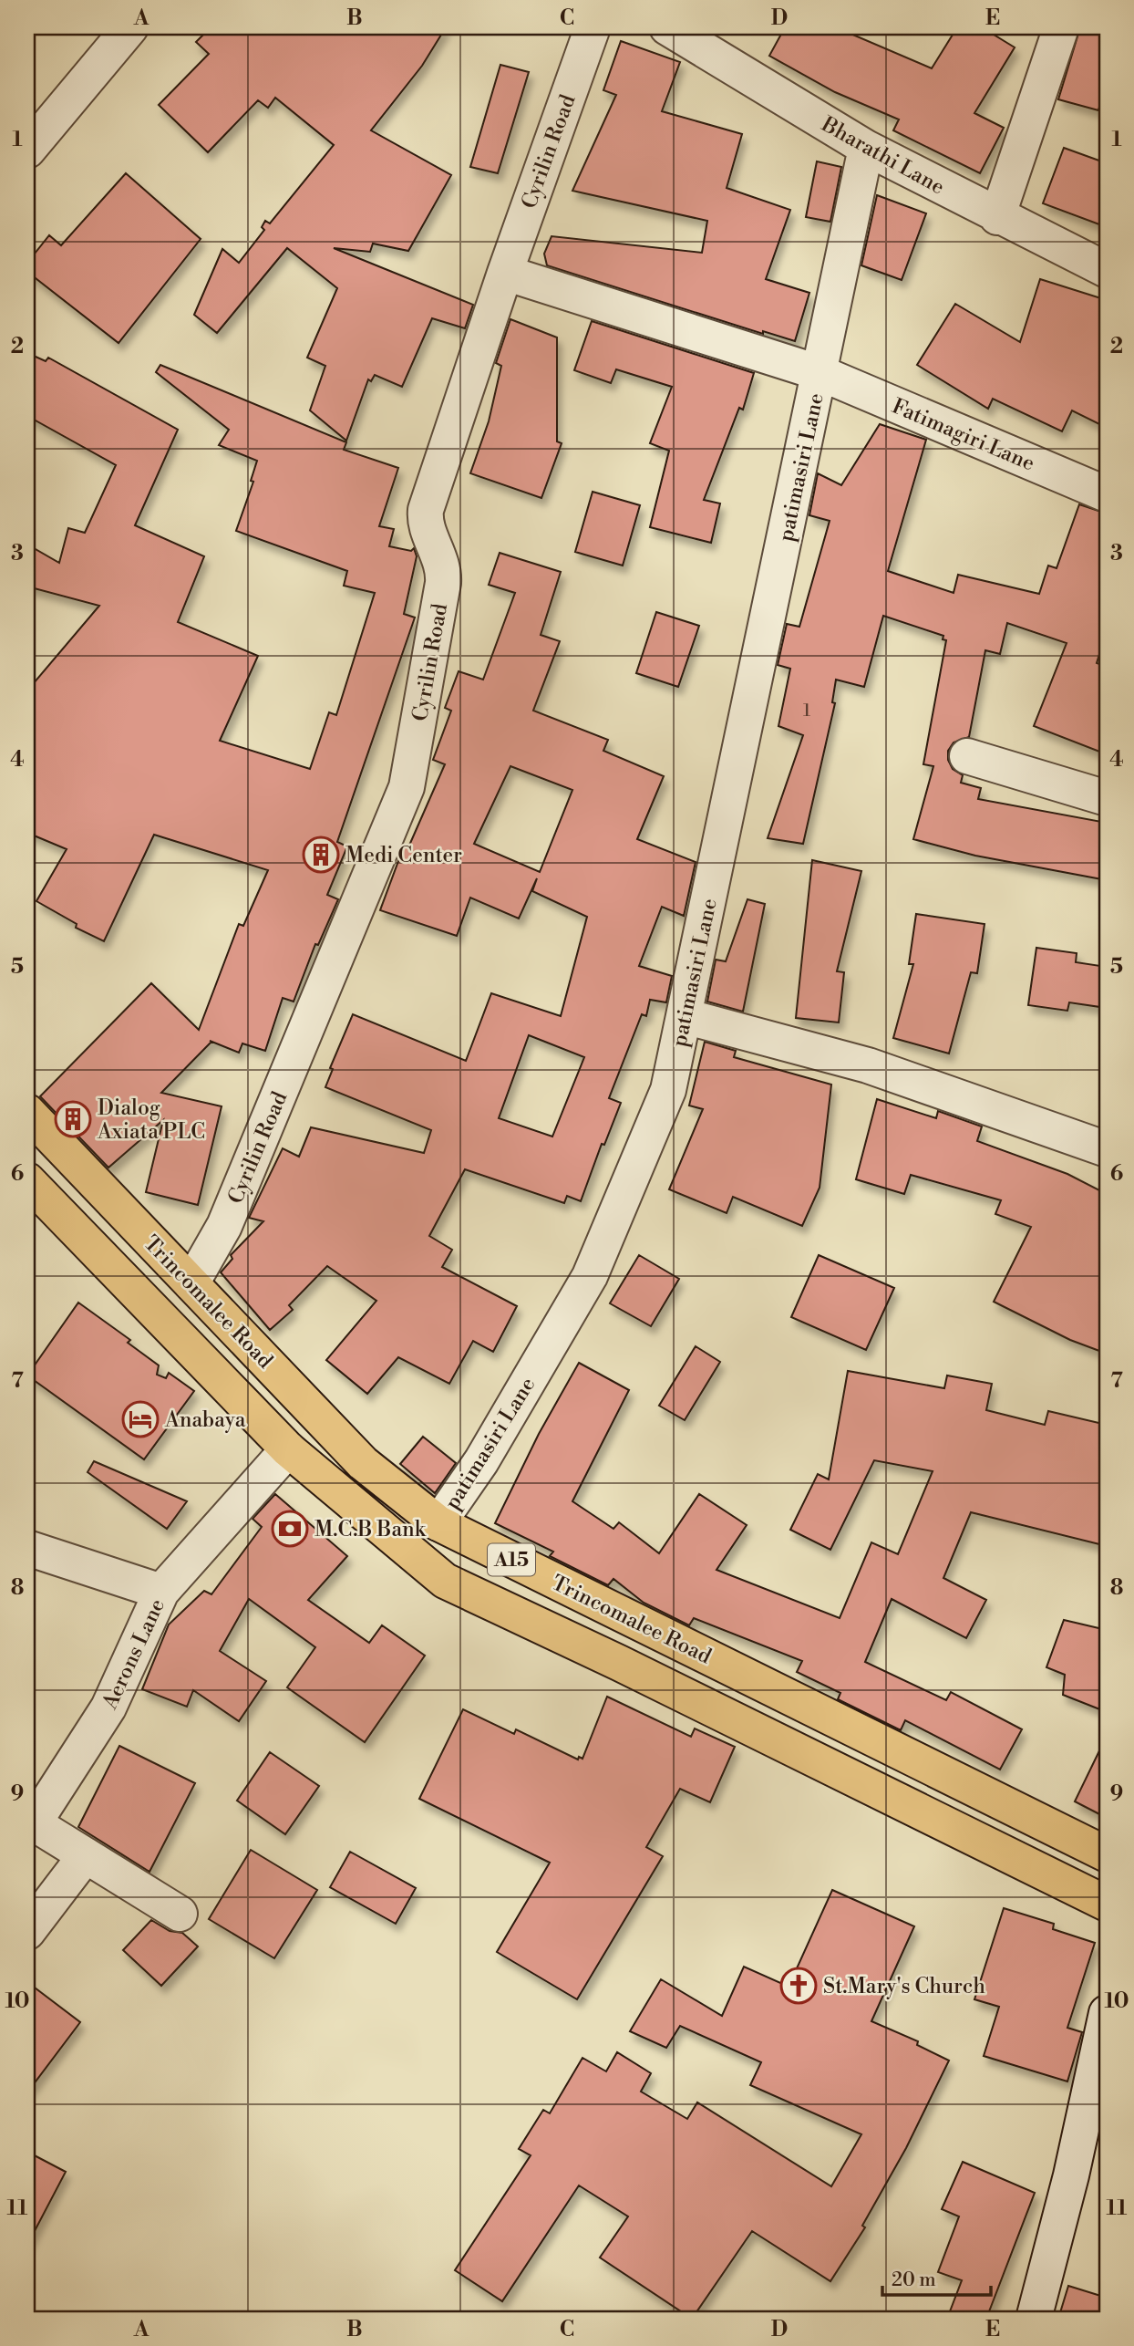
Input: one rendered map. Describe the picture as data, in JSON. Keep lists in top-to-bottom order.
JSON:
{
  "streets": {
    "highway": ["Trincomalee Road", "A15"],
    "street": [
      "Cyrilin Road",
      "Bharathi Lane",
      "Fatimagiri Lane",
      "patimasiri Lane",
      "Aerons Lane"
    ]
  },
  "crossings": [
    ["Cyrilin Road", "Fatimagiri Lane"],
    ["Cyrilin Road", "Trincomalee Road"],
    ["Bharathi Lane", "patimasiri Lane"],
    ["Fatimagiri Lane", "patimasiri Lane"],
    ["patimasiri Lane", "Trincomalee Road"],
    ["A15", "Aerons Lane"]
  ],
  "places": {
    "building": ["Medi Center", "Dialog Axiata PLC"],
    "hotel": ["Anabaya"],
    "bank": ["M.C.B Bank"],
    "church": ["St.Mary's Church"]
  },
  "house_numbers": ["1"],
  "scale_bar": "20 m",
  "grid": {
    "columns": [
      "A",
      "B",
      "C",
      "D",
      "E"
    ],
    "rows": [
      "1",
      "2",
      "3",
      "4",
      "5",
      "6",
      "7",
      "8",
      "9",
      "10",
      "11"
    ]
  }
}
